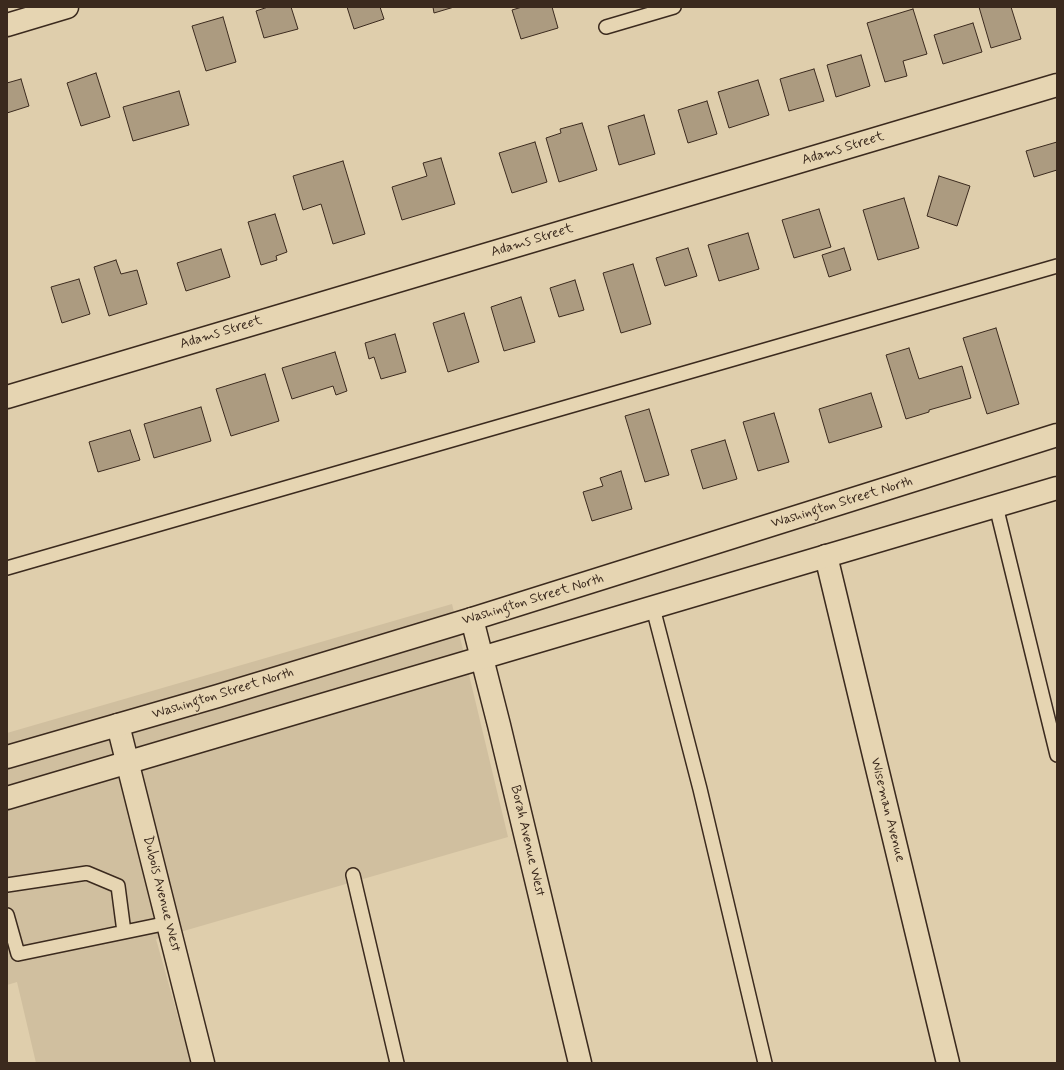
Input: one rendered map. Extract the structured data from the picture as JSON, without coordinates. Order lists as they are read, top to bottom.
{
  "streets": {
    "street": [
      "Adams Street",
      "Washington Street North",
      "Wiseman Avenue",
      "Borah Avenue West",
      "Dubois Avenue West"
    ]
  },
  "crossings": [
    ["Washington Street North", "Borah Avenue West"],
    ["Washington Street North", "Dubois Avenue West"]
  ]
}
